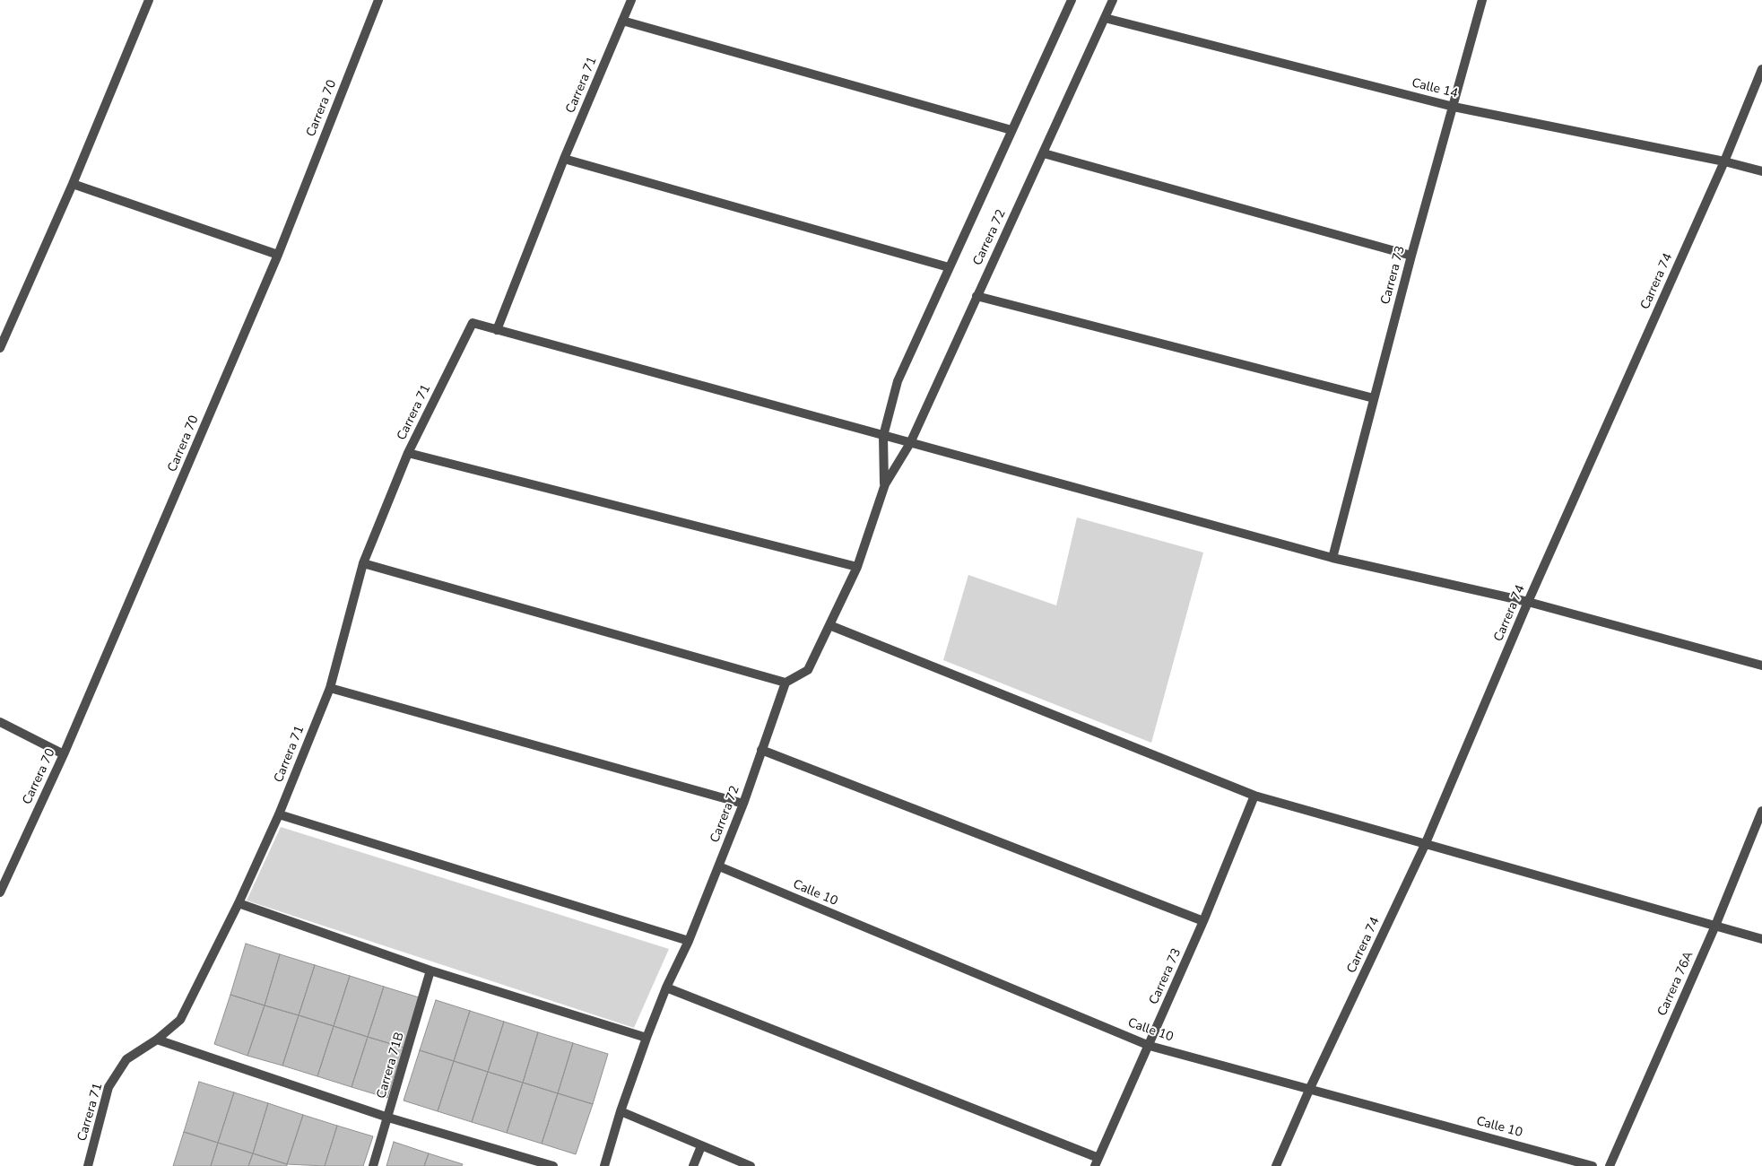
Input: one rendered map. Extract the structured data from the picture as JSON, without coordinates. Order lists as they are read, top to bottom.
{
  "streets": {
    "street": [
      "Carrera 71",
      "Calle 14",
      "Carrera 70",
      "Carrera 72",
      "Carrera 73",
      "Carrera 74",
      "Calle 10",
      "Carrera 76A",
      "Carrera 71B"
    ]
  },
  "crossings": [
    ["Calle 14", "Carrera 72"],
    ["Calle 14", "Carrera 73"],
    ["Calle 14", "Carrera 74"],
    ["Carrera 72", "Calle 10"],
    ["Carrera 73", "Calle 10"],
    ["Carrera 74", "Calle 10"]
  ]
}
